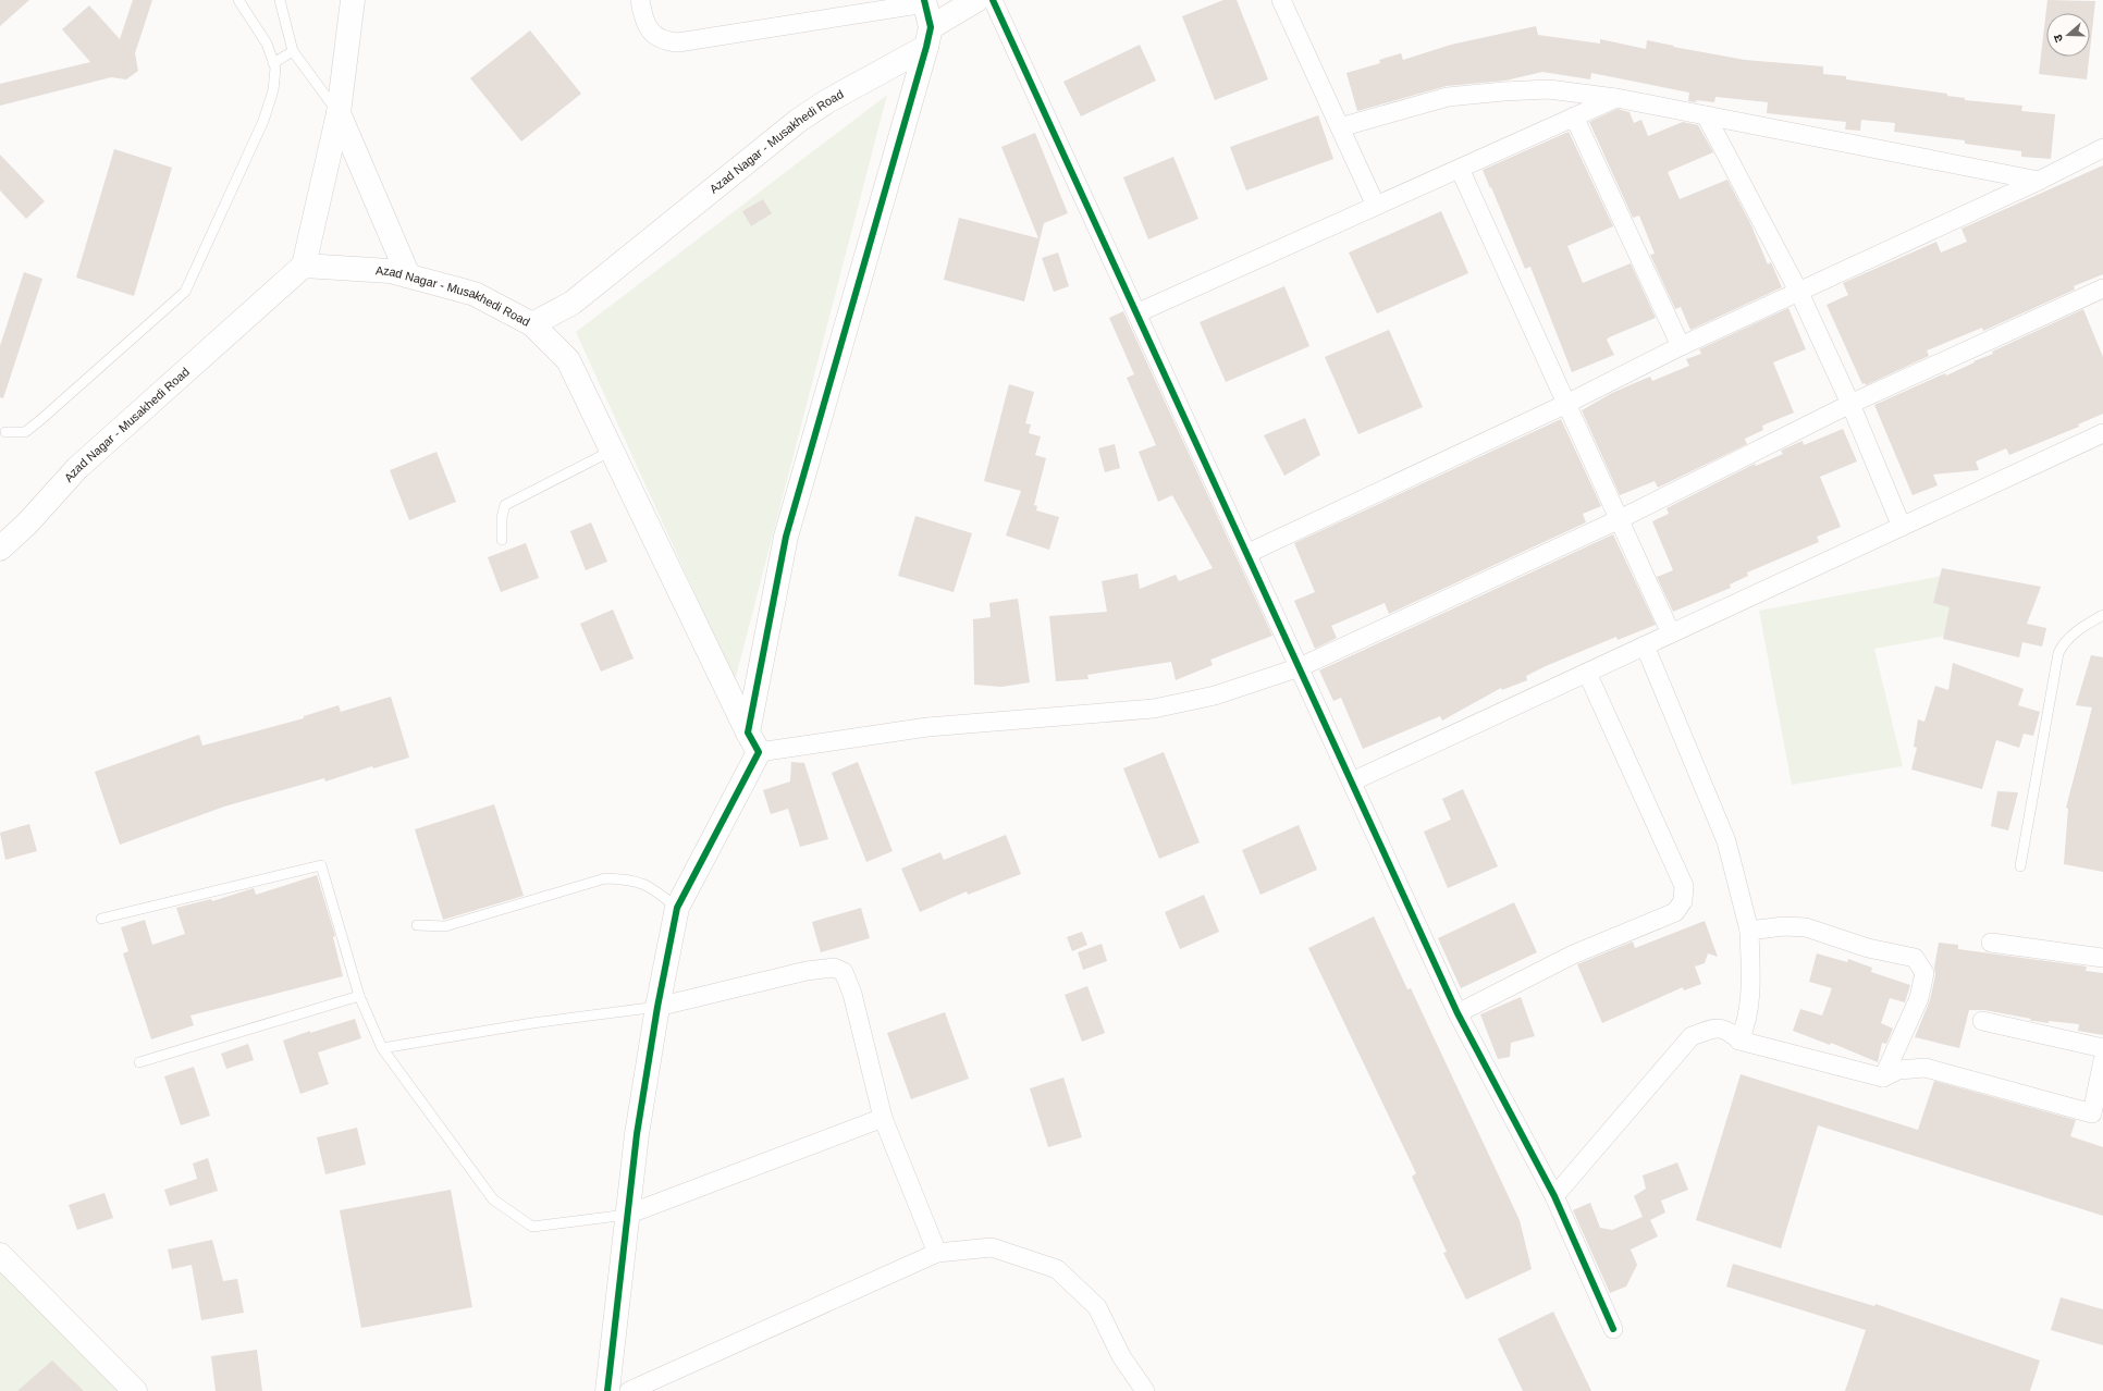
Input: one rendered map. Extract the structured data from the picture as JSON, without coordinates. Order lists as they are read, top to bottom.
{
  "streets": {
    "street": ["Azad Nagar - Musakhedi Road"]
  },
  "north": "left"
}
